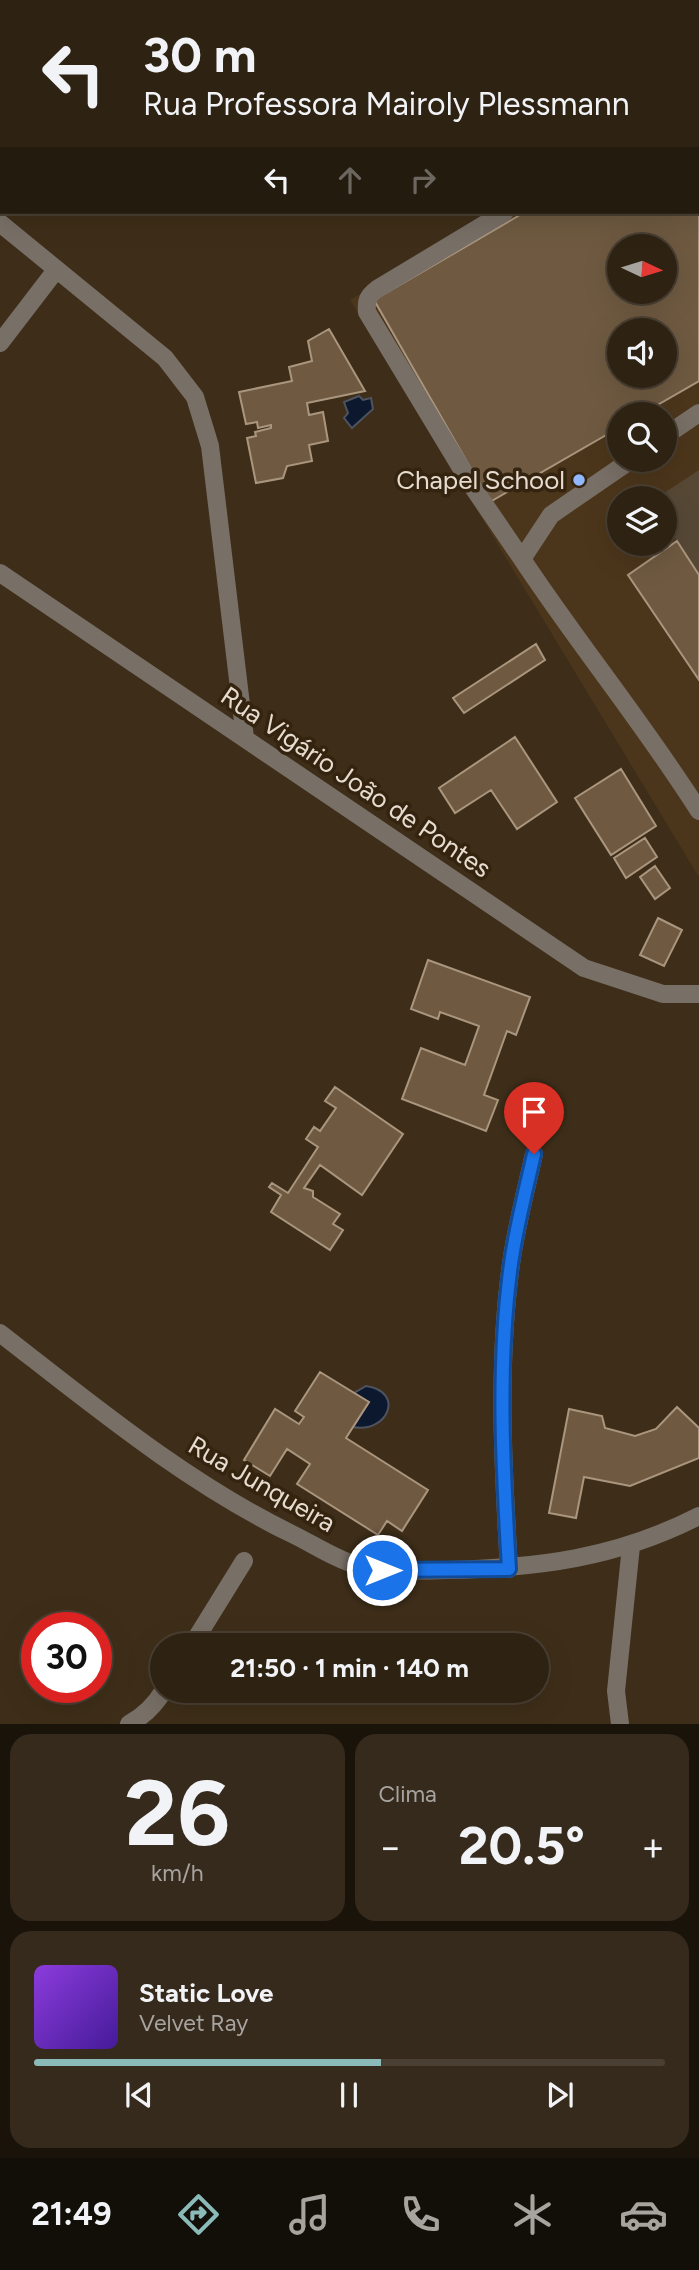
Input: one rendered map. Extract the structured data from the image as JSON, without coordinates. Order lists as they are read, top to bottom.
{
  "streets": {
    "street": ["Rua Vigário João de Pontes", "Rua Junqueira"]
  },
  "places": ["Chapel School"],
  "north": "right",
  "page": {
    "turn": ["30 m", "Rua Professora Mairoly Plessmann"],
    "limit": "30",
    "trip": "21:50 · 1 min · 140 m",
    "tile": [
      ["26", "km/h"],
      "Clima"
    ],
    "heat": ["−", "20.5°", "+"],
    "song": ["Static Love", "Velvet Ray"],
    "tabs": "21:49"
  }
}
